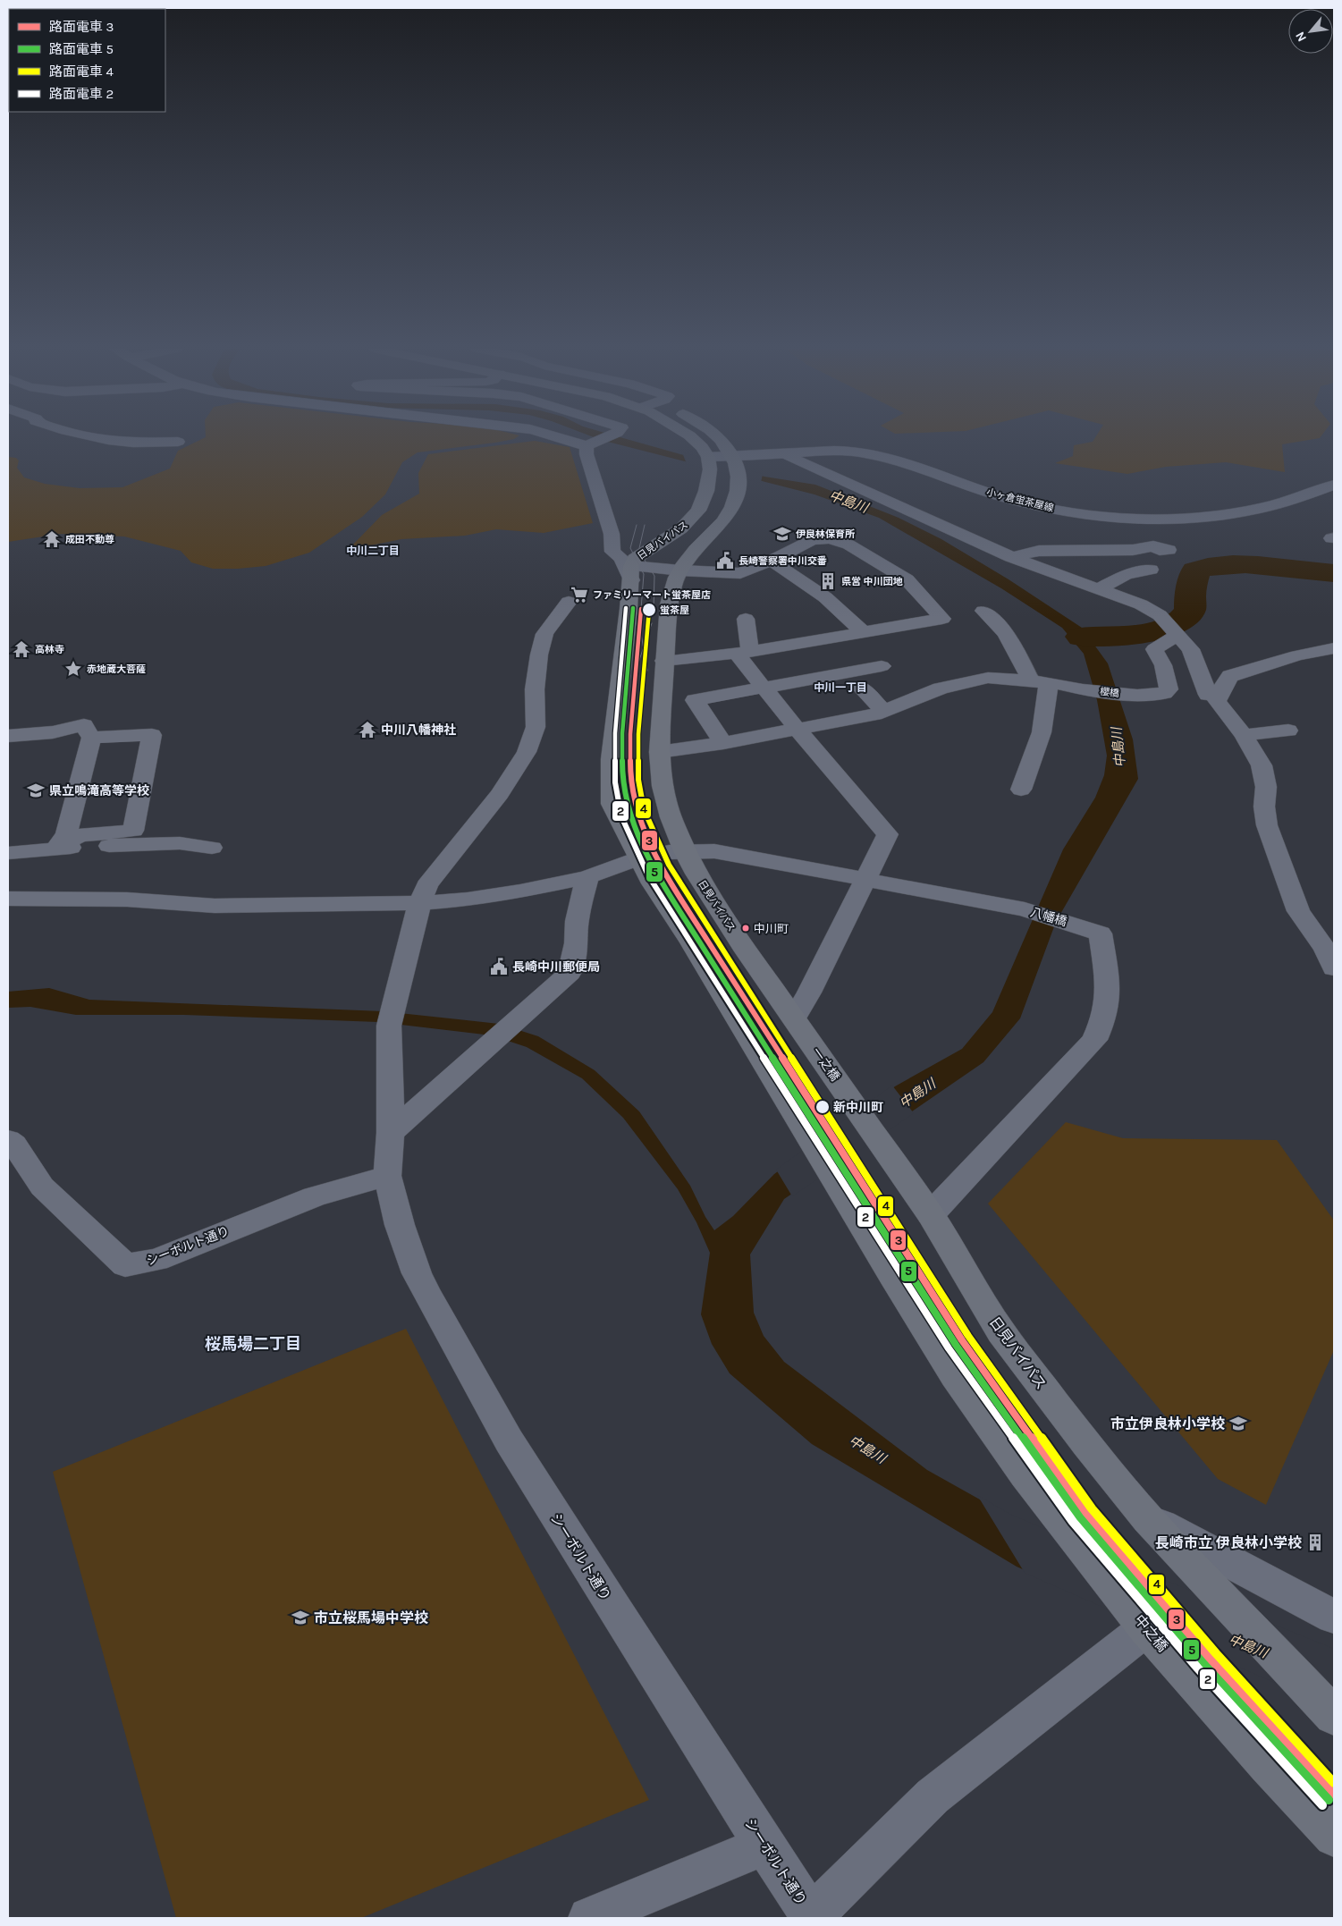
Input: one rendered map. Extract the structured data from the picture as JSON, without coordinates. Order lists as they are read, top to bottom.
{
  "streets": {
    "highway": ["日見バイパス", "一之橋", "中之橋"],
    "street": [
      "小ヶ倉蛍茶屋線",
      "櫻橋",
      "八幡橋",
      "シーボルト通り"
    ]
  },
  "crossings": [
    ["小ヶ倉蛍茶屋線", "日見バイパス"],
    ["日見バイパス", "櫻橋"],
    ["日見バイパス", "八幡橋"],
    ["日見バイパス", "一之橋"],
    ["八幡橋", "シーボルト通り"],
    ["八幡橋", "中之橋"]
  ],
  "districts": ["中川二丁目", "中川一丁目", "桜馬場二丁目"],
  "water": ["中島川"],
  "places": {
    "school or university": [
      "伊良林保育所",
      "県立鳴滝高等学校",
      "市立伊良林小学校",
      "市立桜馬場中学校"
    ],
    "temple": ["成田不動尊", "高林寺", "中川八幡神社"],
    "public building": ["長崎警察署中川交番", "長崎中川郵便局"],
    "building": ["県営 中川団地", "長崎市立 伊良林小学校"],
    "supermarket": ["ファミリーマート蛍茶屋店"],
    "other": ["蛍茶屋", "中川町", "新中川町"],
    "place": ["赤地蔵大菩薩"]
  },
  "lines": [
    "tram line 5",
    "tram line 2",
    "tram line 3",
    "tram line 4"
  ],
  "legend": [
    "路面電車 3",
    "路面電車 5",
    "路面電車 4",
    "路面電車 2"
  ],
  "north": "bottom left"
}
